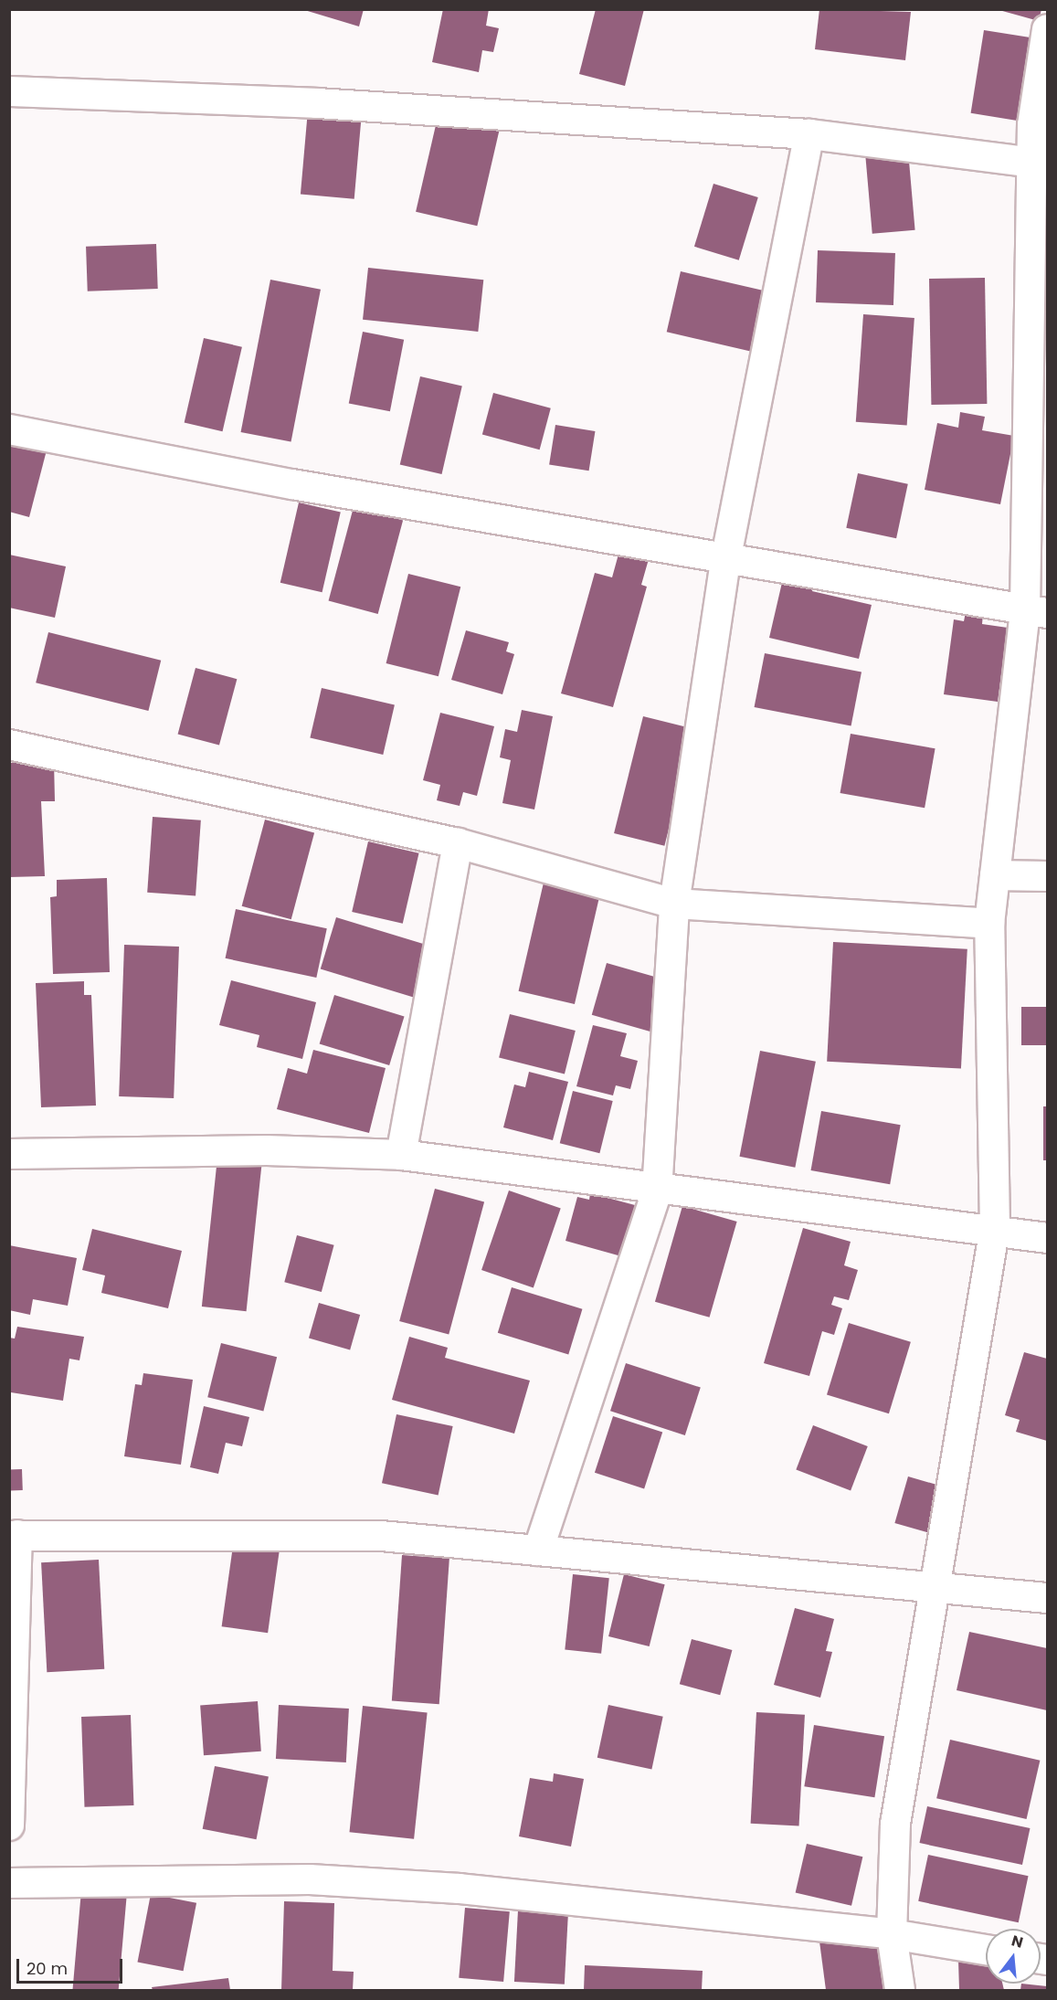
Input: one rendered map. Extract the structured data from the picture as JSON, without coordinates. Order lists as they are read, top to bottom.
{
  "scale_bar": "20 m",
  "north": "top"
}
